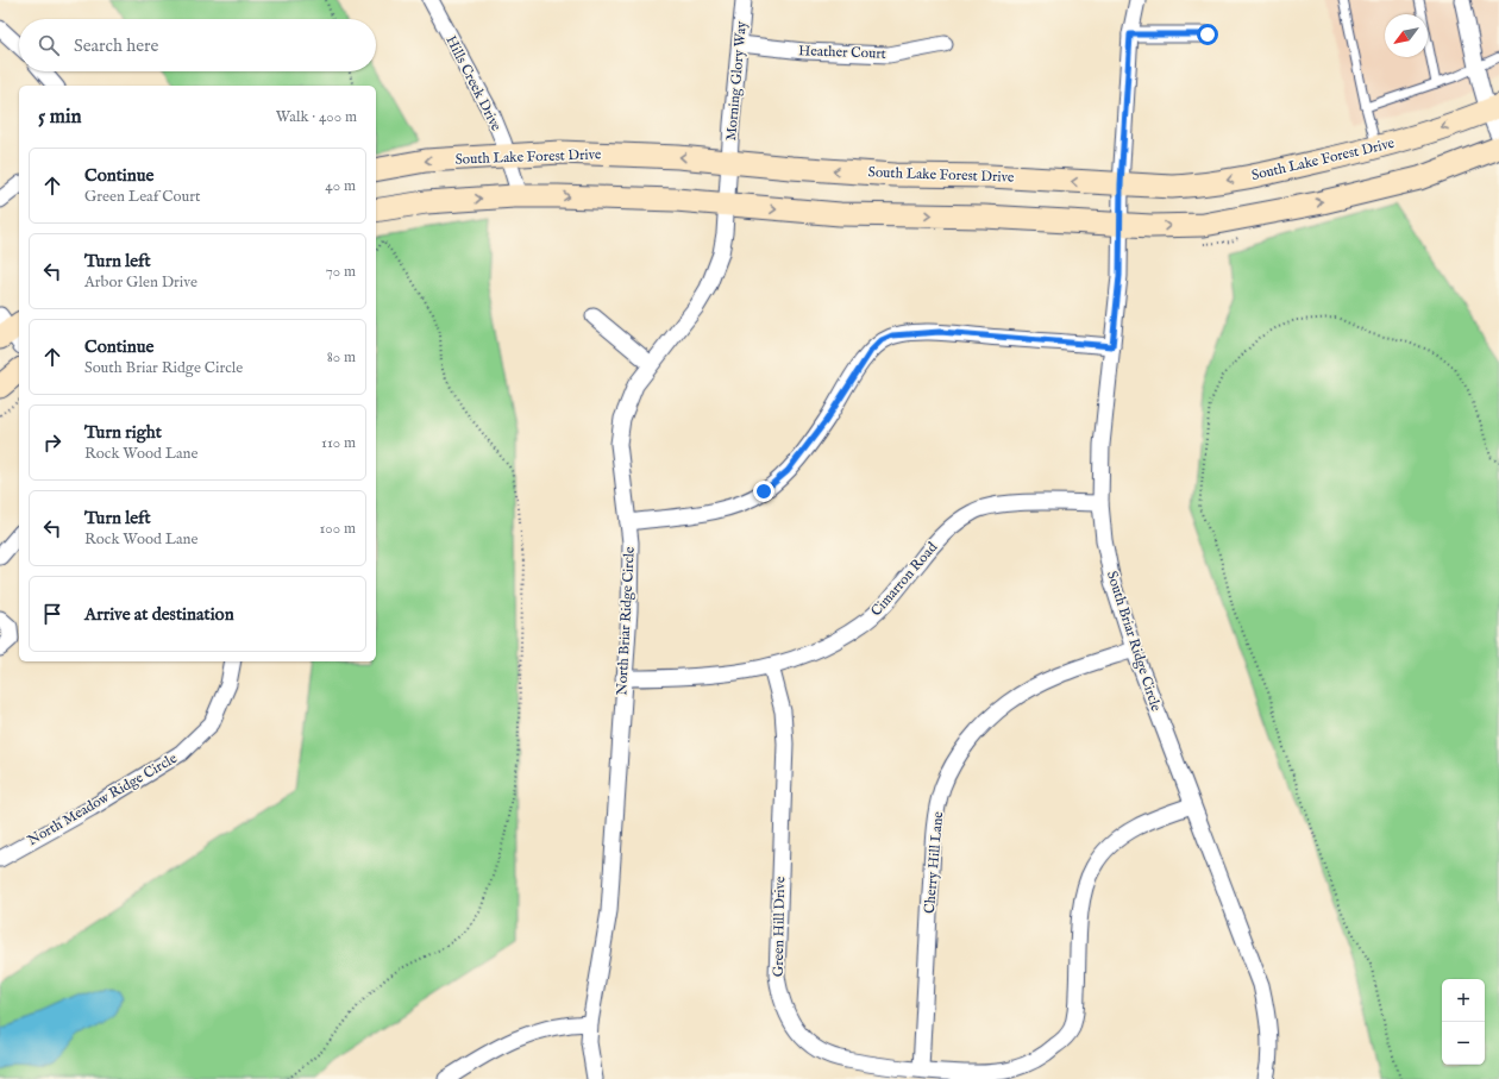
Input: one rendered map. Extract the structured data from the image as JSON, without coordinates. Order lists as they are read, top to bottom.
{
  "streets": {
    "main road": ["South Lake Forest Drive"],
    "street": [
      "Heather Court",
      "Morning Glory Way",
      "Hills Creek Drive",
      "Cimarron Road",
      "North Briar Ridge Circle",
      "South Briar Ridge Circle",
      "North Meadow Ridge Circle",
      "Cherry Hill Lane",
      "Green Hill Drive"
    ]
  },
  "crossings": [
    ["Heather Court", "Morning Glory Way"],
    ["Morning Glory Way", "South Lake Forest Drive"],
    ["Morning Glory Way", "North Briar Ridge Circle"],
    ["Hills Creek Drive", "South Lake Forest Drive"],
    ["South Lake Forest Drive", "North Briar Ridge Circle"],
    ["South Lake Forest Drive", "South Briar Ridge Circle"],
    ["Cimarron Road", "North Briar Ridge Circle"],
    ["Cimarron Road", "South Briar Ridge Circle"],
    ["Cimarron Road", "Green Hill Drive"],
    ["South Briar Ridge Circle", "Cherry Hill Lane"],
    ["South Briar Ridge Circle", "Green Hill Drive"],
    ["Cherry Hill Lane", "Green Hill Drive"]
  ],
  "north": "bottom left",
  "page": {
    "search": "Search here",
    "heading": ["5 min", "Walk · 400 m"],
    "list": [
      ["Continue", "Green Leaf Court", "40 m"],
      ["Turn left", "Arbor Glen Drive", "70 m"],
      ["Continue", "South Briar Ridge Circle", "80 m"],
      ["Turn right", "Rock Wood Lane", "110 m"],
      ["Turn left", "Rock Wood Lane", "100 m"],
      "Arrive at destination"
    ],
    "map_buttons": ["+", "−"]
  }
}
